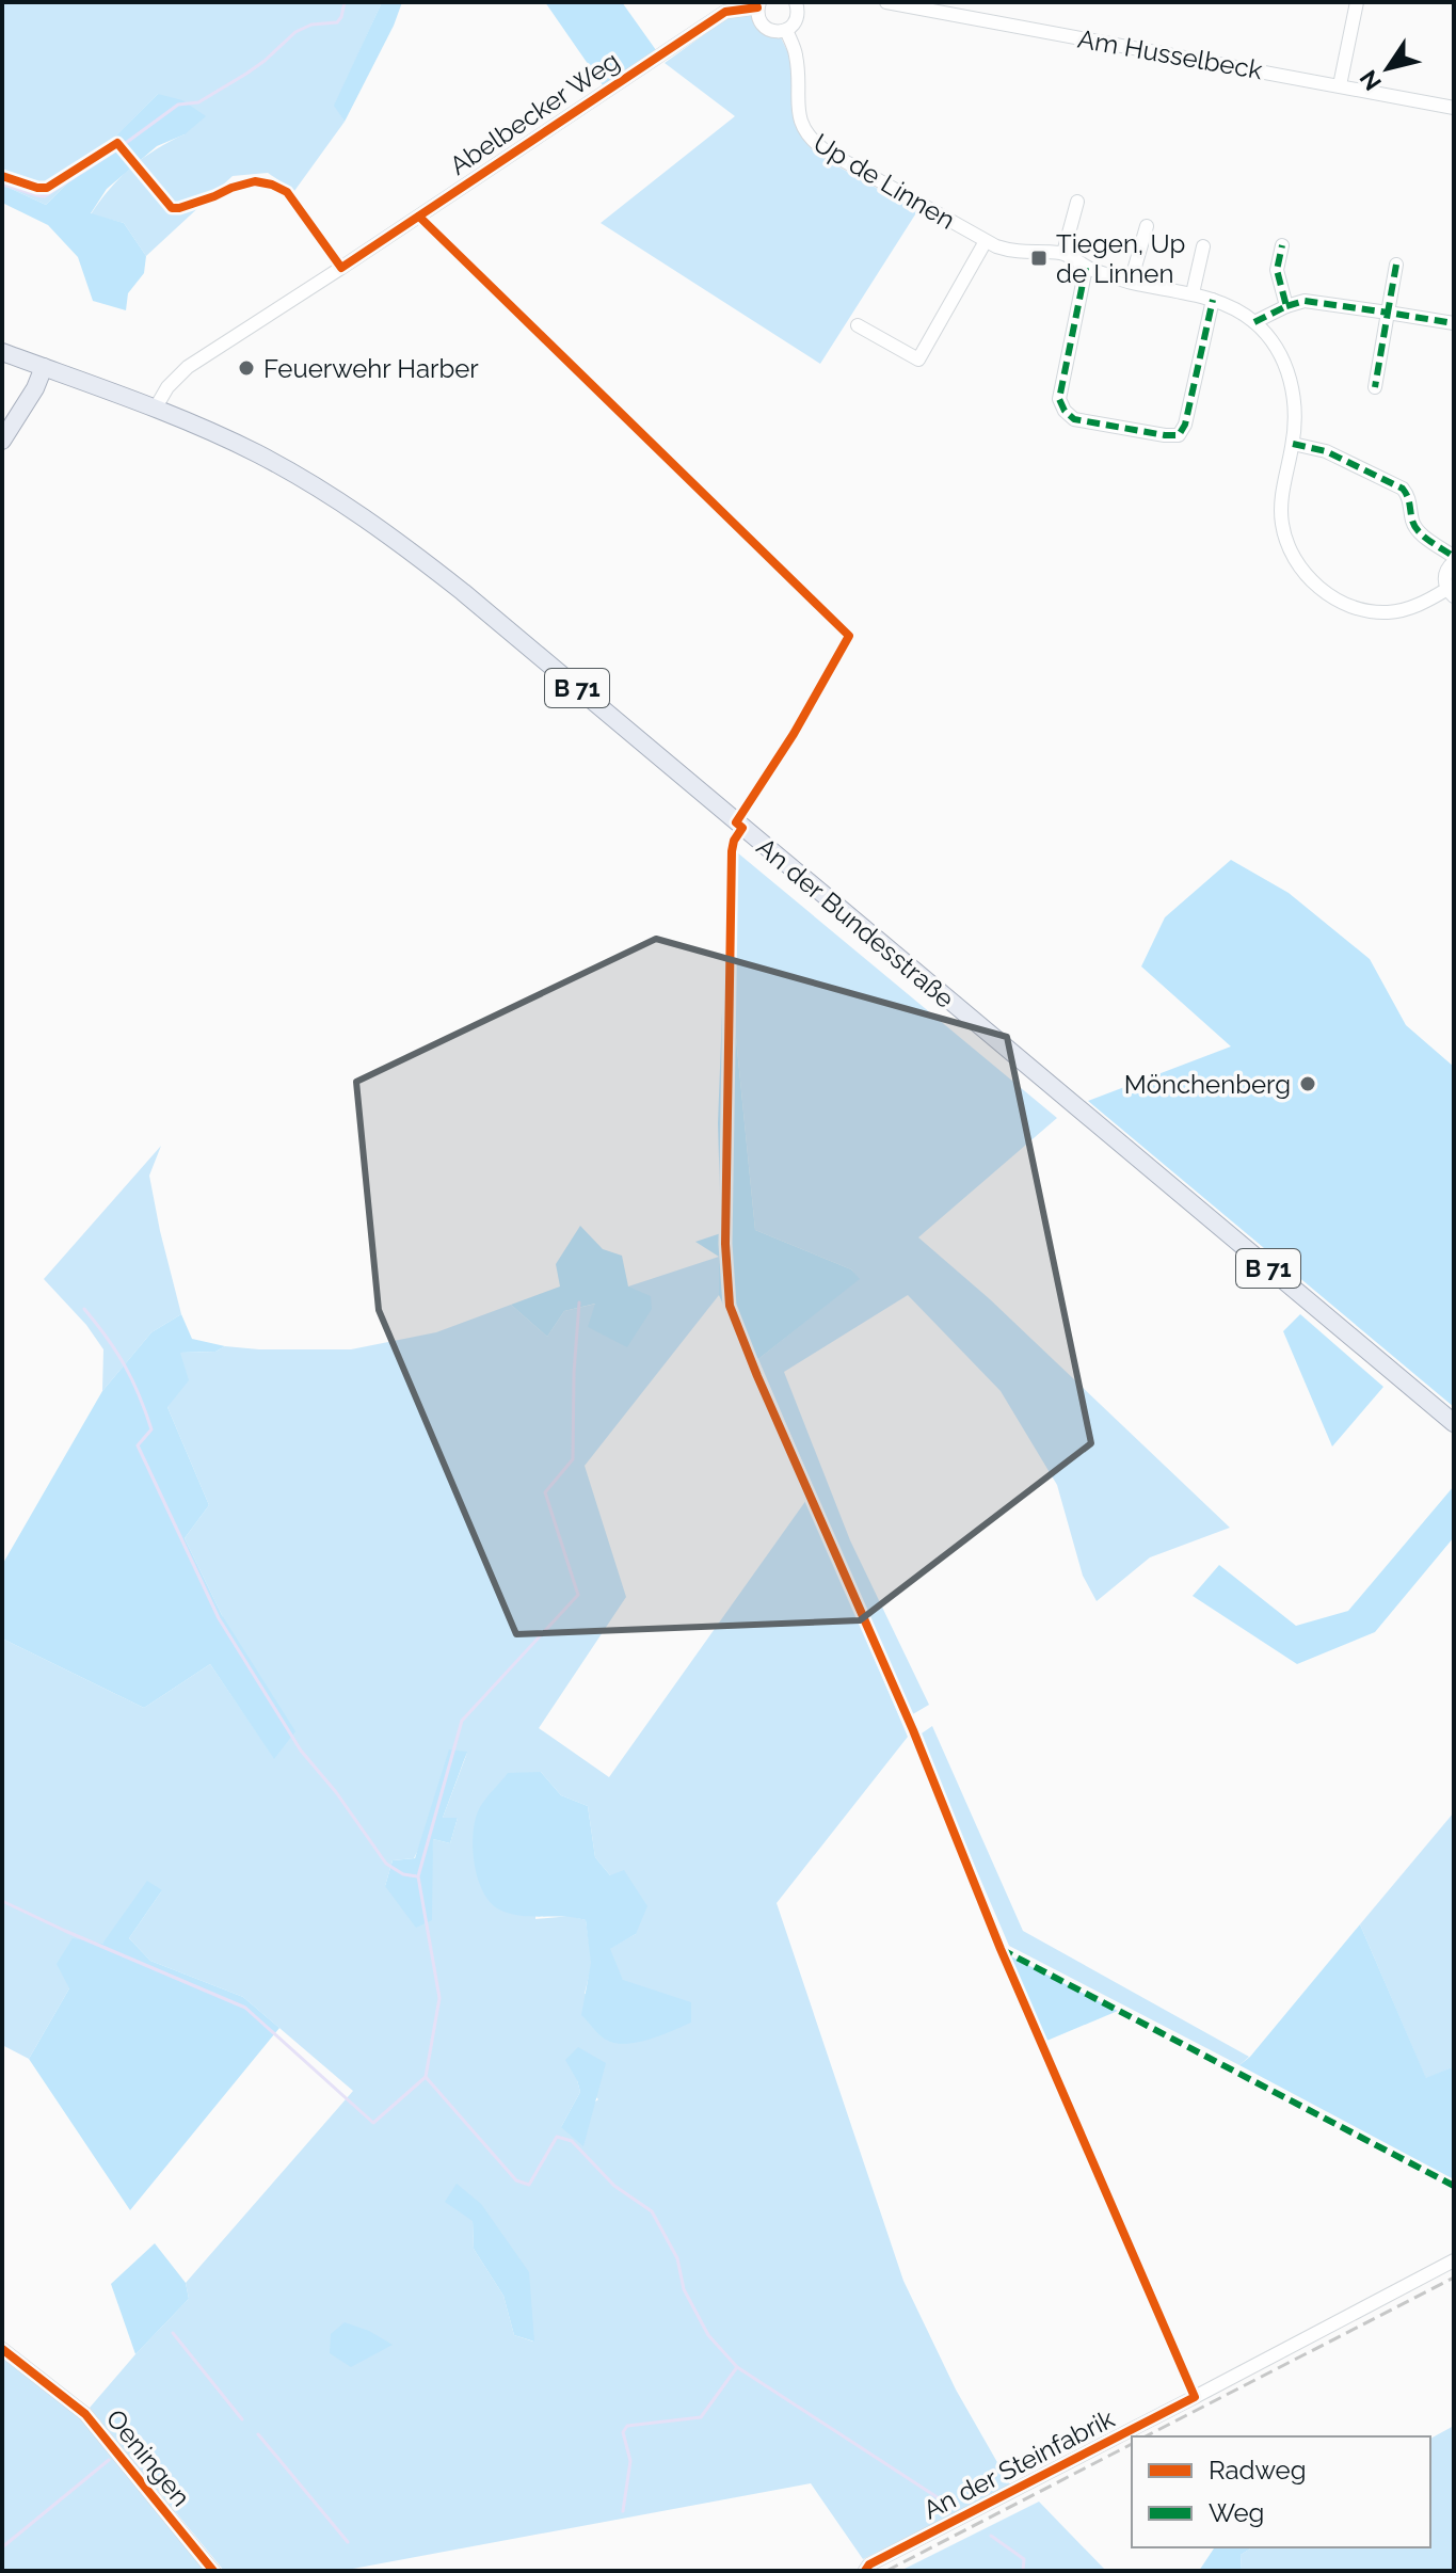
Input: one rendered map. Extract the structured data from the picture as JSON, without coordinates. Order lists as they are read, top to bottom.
{
  "streets": {
    "main road": ["B 71", "An der Bundesstraße"],
    "street": [
      "Am Husselbeck",
      "Abelbecker Weg",
      "Up de Linnen",
      "Oeningen",
      "An der Steinfabrik"
    ]
  },
  "crossings": [
    ["Abelbecker Weg", "Up de Linnen"],
    ["Abelbecker Weg", "An der Bundesstraße"]
  ],
  "places": {
    "transit": ["Tiegen, Up de Linnen"],
    "other": ["Feuerwehr Harber", "Mönchenberg"]
  },
  "legend": ["Radweg", "Weg"],
  "north": "bottom left"
}
